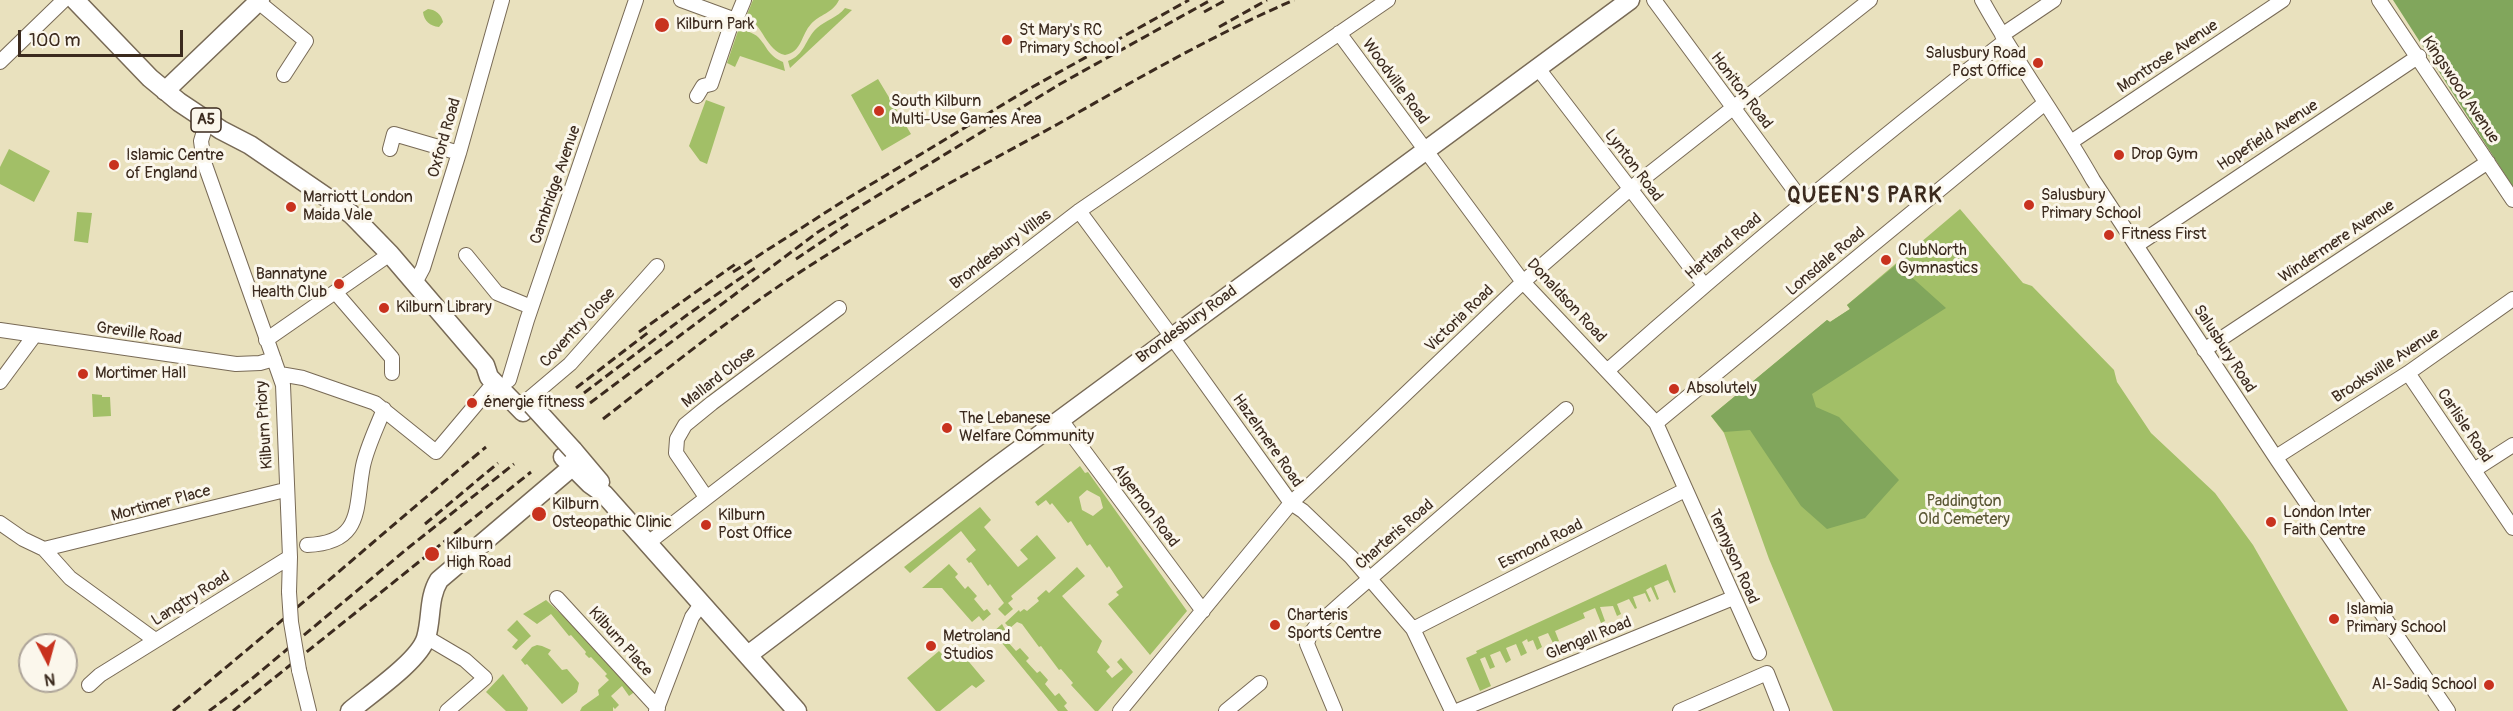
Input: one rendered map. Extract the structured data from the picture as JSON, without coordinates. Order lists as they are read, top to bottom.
{
  "streets": {
    "main road": ["A5", "Brondesbury Road"],
    "street": [
      "Montrose Avenue",
      "Woodville Road",
      "Kingswood Avenue",
      "Honiton Road",
      "Hopefield Avenue",
      "Oxford Road",
      "Lynton Road",
      "Cambridge Avenue",
      "Windermere Avenue",
      "Hartland Road",
      "Brondesbury Villas",
      "Lonsdale Road",
      "Donaldson Road",
      "Victoria Road",
      "Coventry Close",
      "Greville Road",
      "Salusbury Road",
      "Brooksville Avenue",
      "Mallard Close",
      "Kilburn Priory",
      "Carlisle Road",
      "Hazelmere Road",
      "Mortimer Place",
      "Algernon Road",
      "Charteris Road",
      "Esmond Road",
      "Tennyson Road",
      "Langtry Road",
      "Glengall Road",
      "Kilburn Place"
    ]
  },
  "crossings": [
    ["Montrose Avenue", "Salusbury Road"],
    ["Woodville Road", "Brondesbury Villas"],
    ["Woodville Road", "Donaldson Road"],
    ["Woodville Road", "Brondesbury Road"],
    ["Kingswood Avenue", "Hopefield Avenue"],
    ["Kingswood Avenue", "Windermere Avenue"],
    ["Honiton Road", "Hartland Road"],
    ["Honiton Road", "Victoria Road"],
    ["A5", "Oxford Road"],
    ["A5", "Cambridge Avenue"],
    ["A5", "Kilburn Priory"],
    ["Hopefield Avenue", "Salusbury Road"],
    ["Lynton Road", "Hartland Road"],
    ["Lynton Road", "Victoria Road"],
    ["Lynton Road", "Brondesbury Road"],
    ["Windermere Avenue", "Salusbury Road"],
    ["Hartland Road", "Donaldson Road"],
    ["Hartland Road", "Salusbury Road"],
    ["Brondesbury Villas", "Mallard Close"],
    ["Brondesbury Villas", "Hazelmere Road"],
    ["Lonsdale Road", "Donaldson Road"],
    ["Lonsdale Road", "Salusbury Road"],
    ["Donaldson Road", "Victoria Road"],
    ["Donaldson Road", "Brondesbury Road"],
    ["Donaldson Road", "Tennyson Road"],
    ["Victoria Road", "Hazelmere Road"],
    ["Victoria Road", "Algernon Road"],
    ["Brondesbury Road", "Hazelmere Road"],
    ["Brondesbury Road", "Algernon Road"],
    ["Greville Road", "Kilburn Priory"],
    ["Salusbury Road", "Brooksville Avenue"],
    ["Brooksville Avenue", "Carlisle Road"],
    ["Kilburn Priory", "Mortimer Place"],
    ["Kilburn Priory", "Langtry Road"],
    ["Hazelmere Road", "Charteris Road"],
    ["Hazelmere Road", "Esmond Road"],
    ["Esmond Road", "Tennyson Road"],
    ["Tennyson Road", "Glengall Road"]
  ],
  "districts": ["QUEEN'S PARK"],
  "parks": ["Paddington Old Cemetery"],
  "places": [
    "Kilburn Park",
    "St Mary's RC Primary School",
    "Salusbury Road Post Office",
    "South Kilburn Multi-Use Games Area",
    "Drop Gym",
    "Islamic Centre of England",
    "Salusbury Primary School",
    "Marriott London Maida Vale",
    "Fitness First",
    "ClubNorth Gymnastics",
    "Bannatyne Health Club",
    "Kilburn Library",
    "Mortimer Hall",
    "Absolutely",
    "énergie fitness",
    "The Lebanese Welfare Community",
    "Kilburn Osteopathic Clinic",
    "London Inter Faith Centre",
    "Kilburn Post Office",
    "Kilburn High Road",
    "Islamia Primary School",
    "Charteris Sports Centre",
    "Metroland Studios",
    "Al-Sadiq School"
  ],
  "scale_bar": "100 m",
  "north": "bottom"
}
